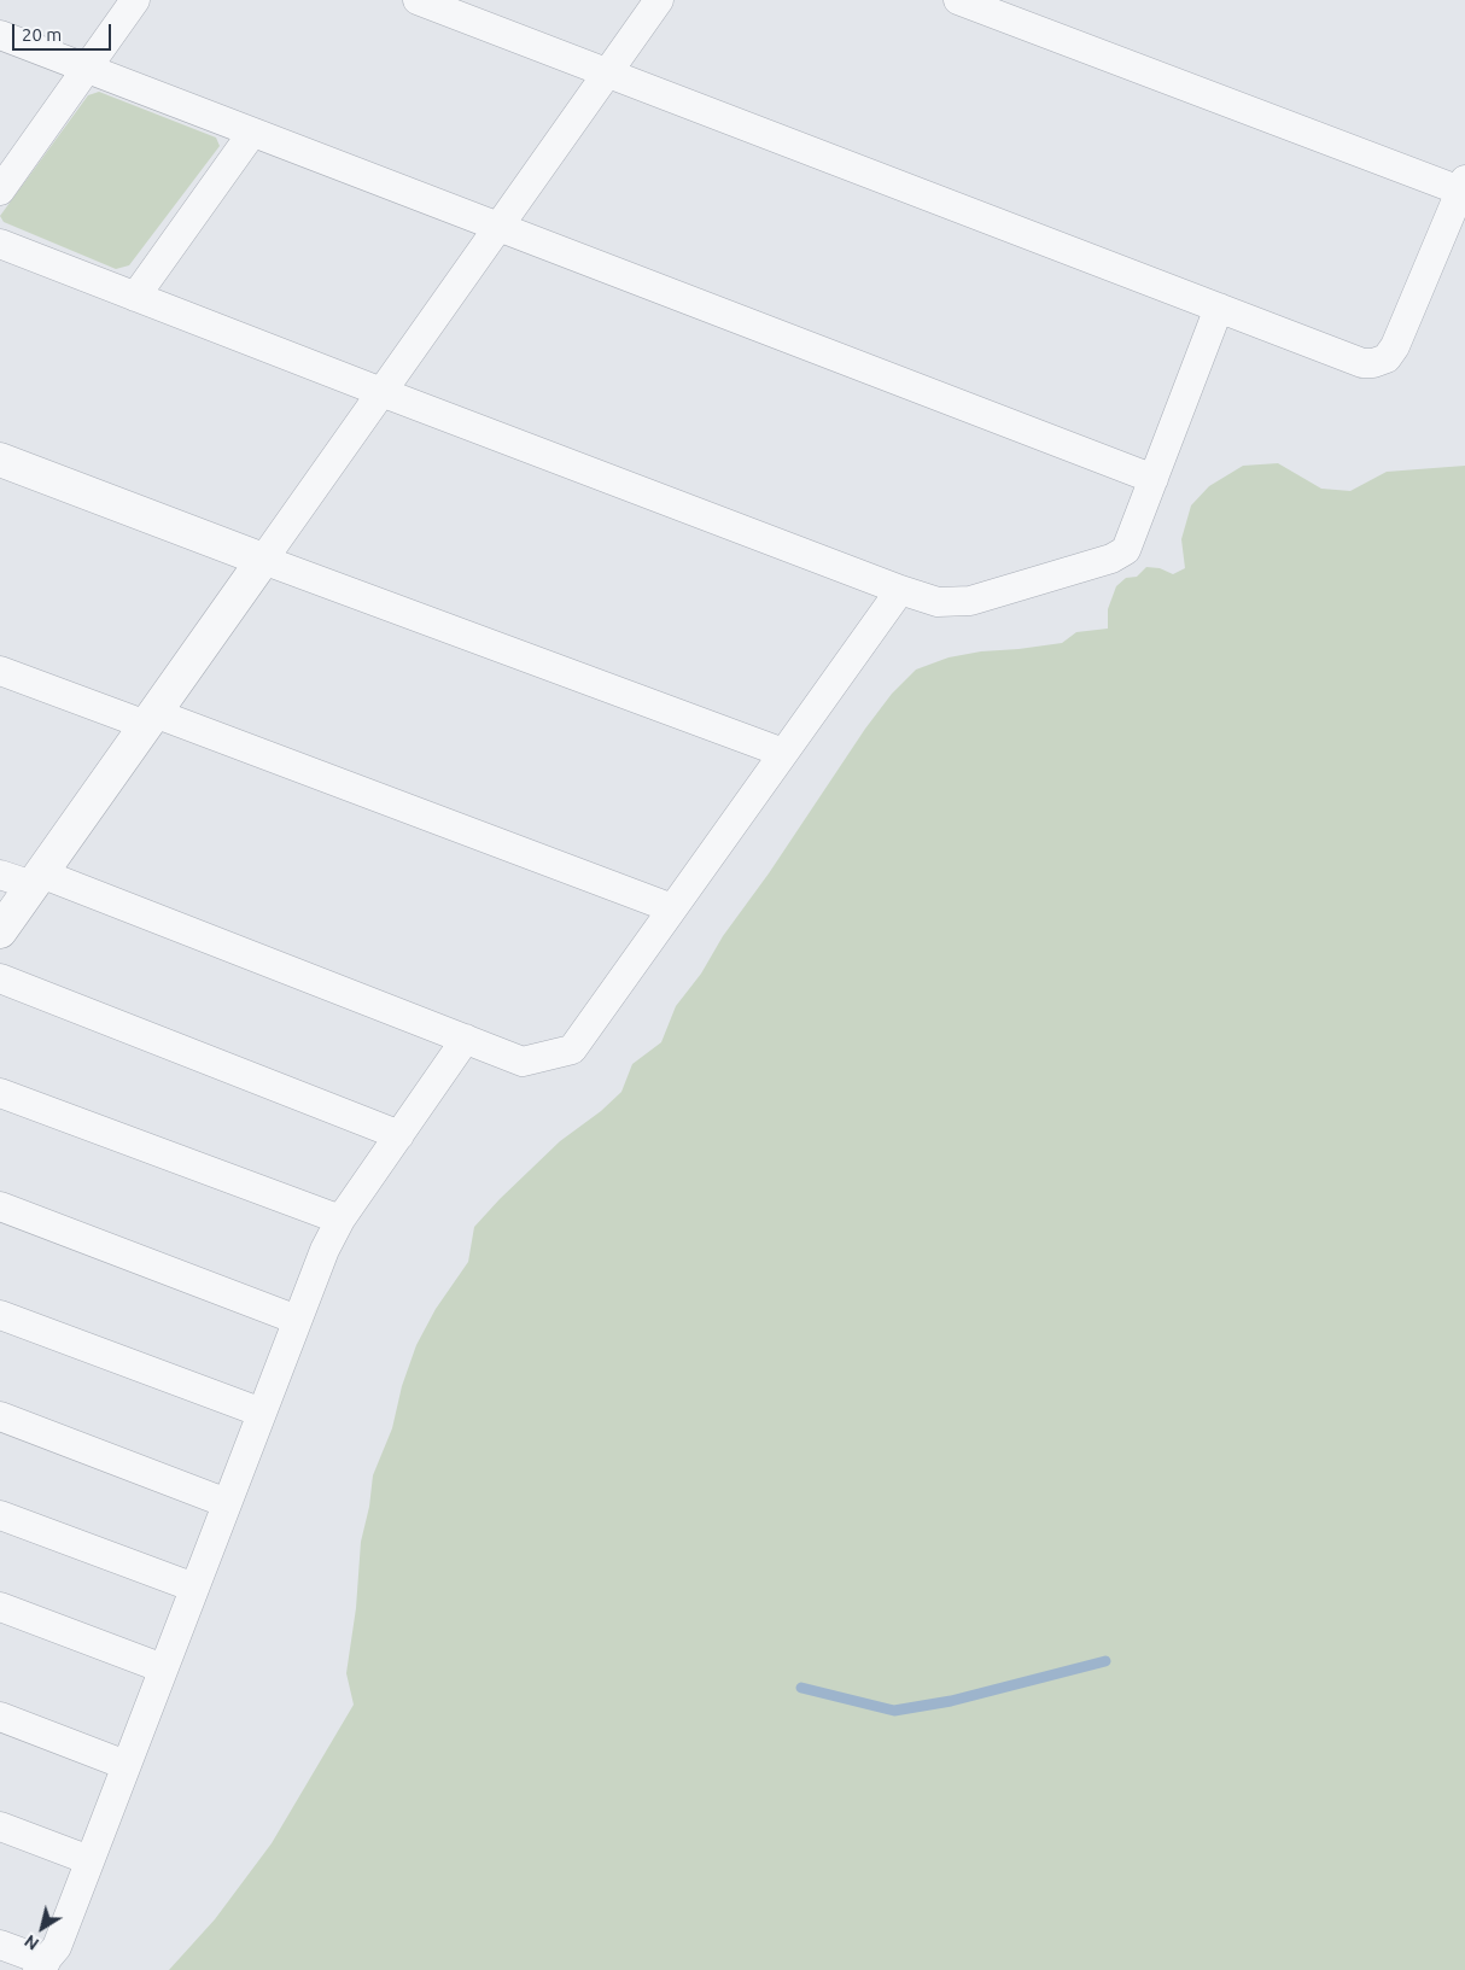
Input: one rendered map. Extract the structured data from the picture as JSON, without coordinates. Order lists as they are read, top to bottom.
{
  "scale_bar": "20 m",
  "north": "bottom left"
}
